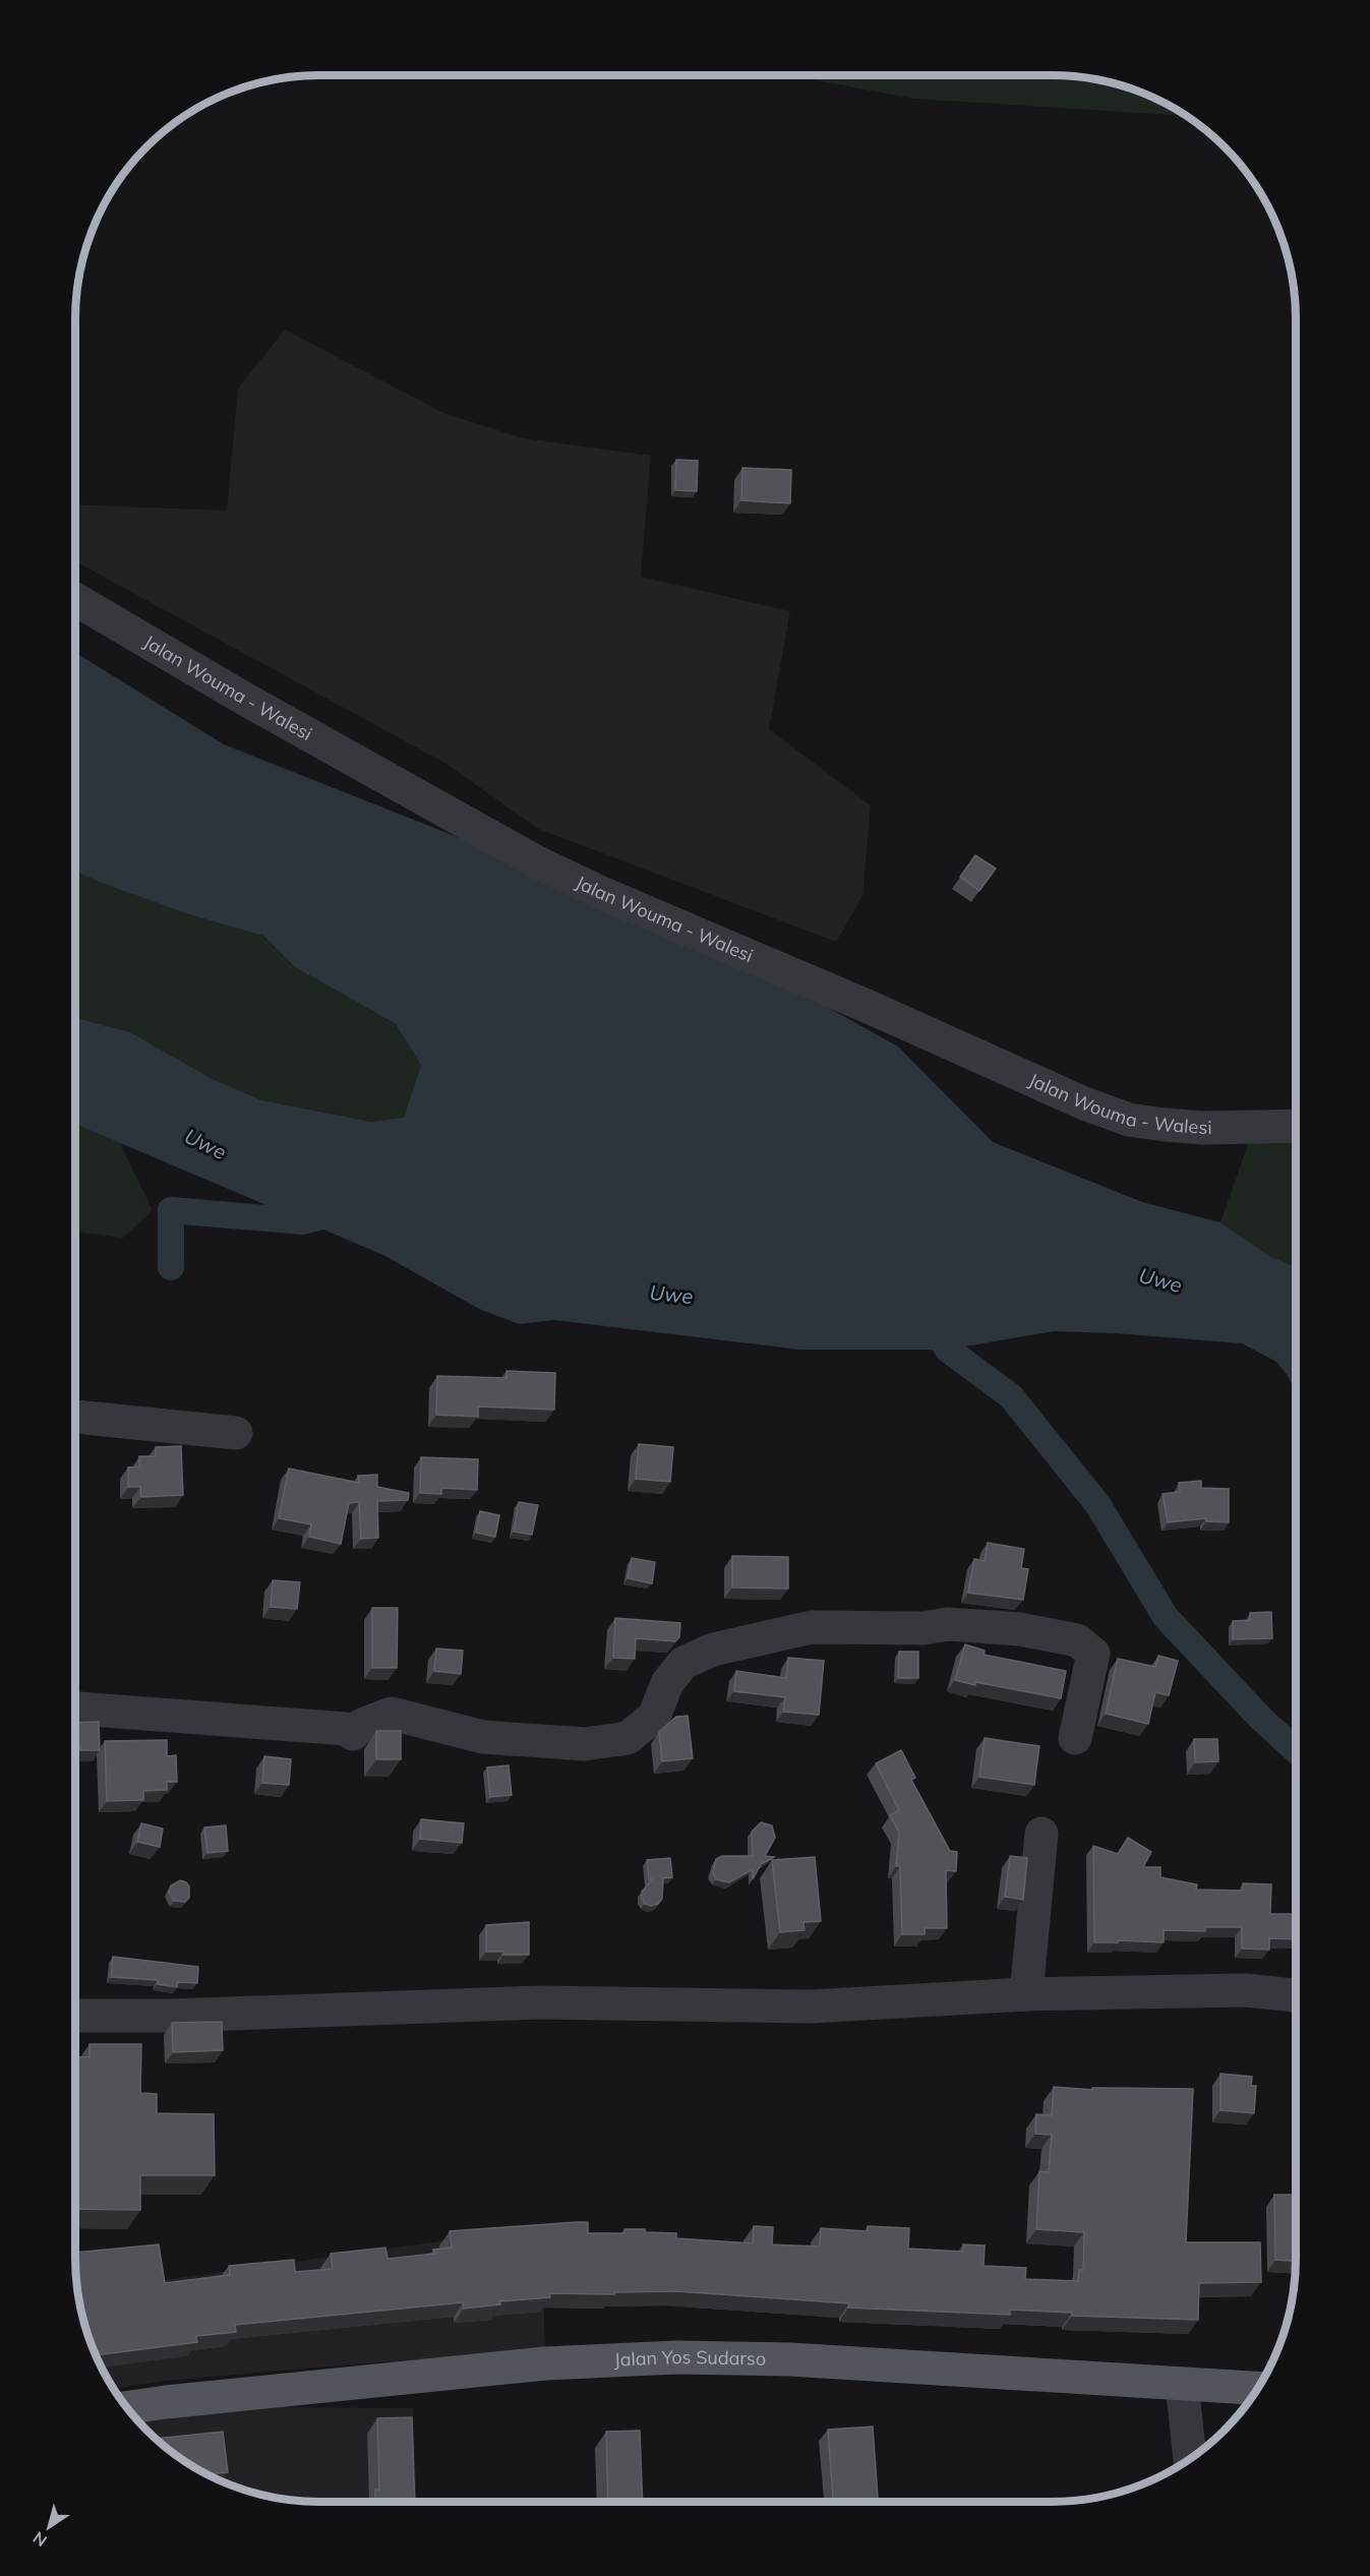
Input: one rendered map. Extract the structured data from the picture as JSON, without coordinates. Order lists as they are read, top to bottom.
{
  "streets": {
    "main road": ["Jalan Yos Sudarso"],
    "street": ["Jalan Wouma - Walesi"]
  },
  "water": ["Uwe"],
  "north": "bottom left"
}
